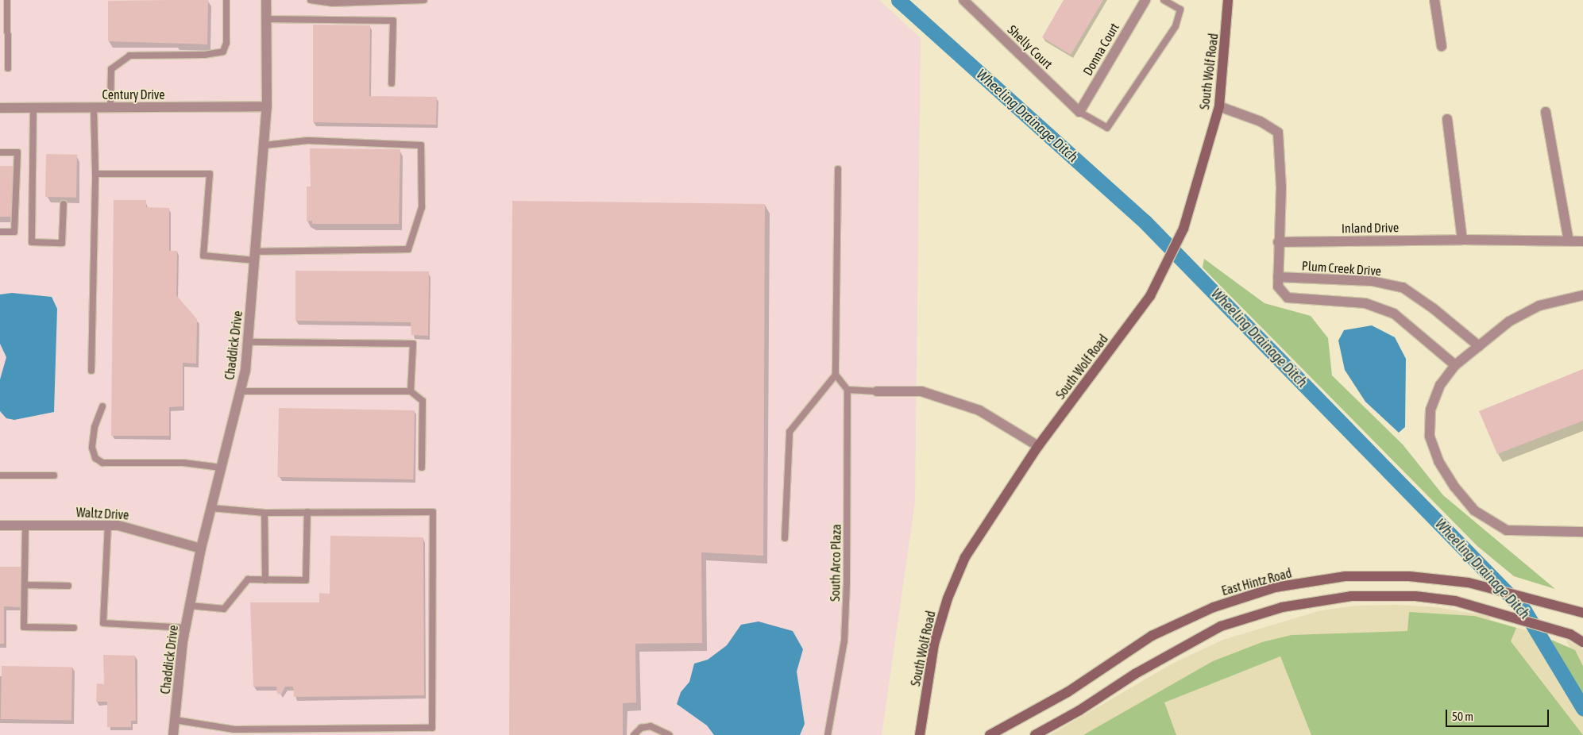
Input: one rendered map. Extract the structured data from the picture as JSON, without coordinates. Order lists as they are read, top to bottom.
{
  "streets": {
    "main road": ["South Wolf Road", "East Hintz Road"],
    "street": [
      "Shelly Court",
      "Donna Court",
      "Century Drive",
      "Inland Drive",
      "Plum Creek Drive",
      "Chaddick Drive",
      "Waltz Drive"
    ],
    "lane": ["South Arco Plaza"]
  },
  "crossings": [
    ["Shelly Court", "Donna Court"],
    ["Century Drive", "Chaddick Drive"],
    ["Chaddick Drive", "Waltz Drive"]
  ],
  "water": ["Wheeling Drainage Ditch"],
  "scale_bar": "50 m"
}
